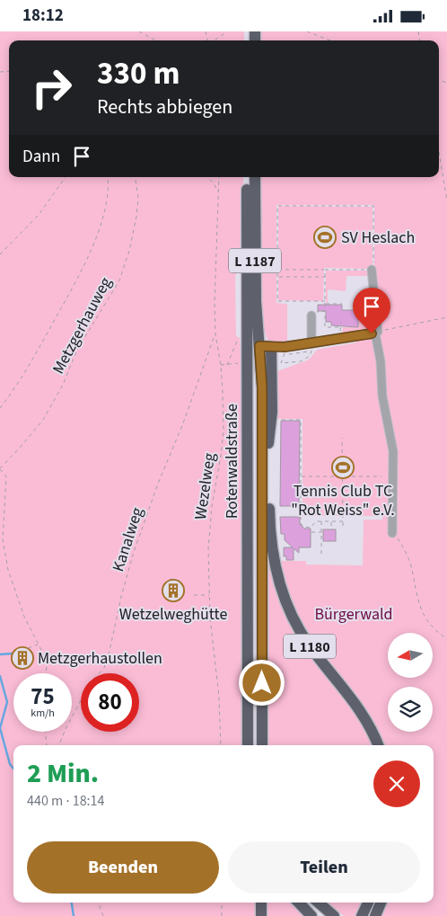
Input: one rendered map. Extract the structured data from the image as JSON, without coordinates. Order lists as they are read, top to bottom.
{
  "streets": {
    "highway": ["L 1187", "Rotenwaldstraße", "L 1180"],
    "path": ["Metzgerhauweg", "Wezelweg", "Kanalweg"]
  },
  "crossings": [
    ["Rotenwaldstraße", "L 1180"],
    ["Wezelweg", "Kanalweg"]
  ],
  "parks": ["Bürgerwald"],
  "places": {
    "sports": ["SV Heslach", "Tennis Club TC \"Rot Weiss\" e.V."],
    "building": ["Wetzelweghütte", "Metzgerhaustollen"]
  },
  "north": "left",
  "page": {
    "status": "18:12",
    "turn": ["330 m", "Rechts abbiegen"],
    "then": "Dann",
    "speed": "75 km/h",
    "limit": "80",
    "heading": ["2 Min.", "440 m · 18:14"],
    "buttons": ["Beenden", "Teilen"]
  }
}
